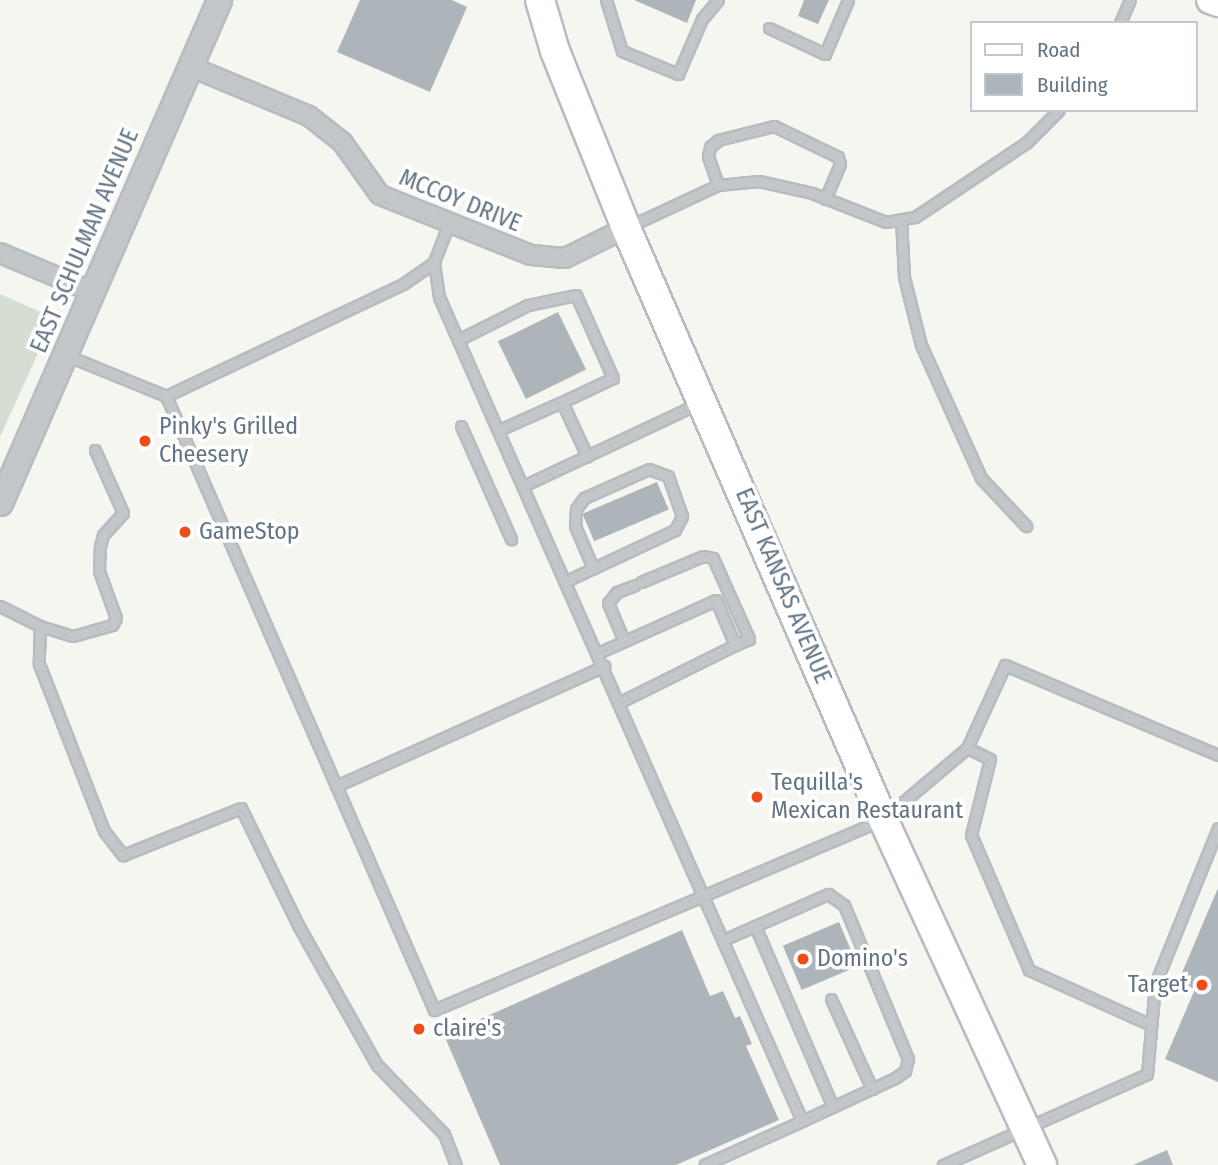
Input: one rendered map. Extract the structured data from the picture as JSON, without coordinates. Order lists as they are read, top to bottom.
{
  "streets": {
    "main road": ["EAST KANSAS AVENUE"],
    "street": ["MCCOY DRIVE", "EAST SCHULMAN AVENUE"]
  },
  "crossings": [
    ["MCCOY DRIVE", "EAST SCHULMAN AVENUE"],
    ["MCCOY DRIVE", "EAST KANSAS AVENUE"]
  ],
  "places": [
    "Pinky's Grilled Cheesery",
    "GameStop",
    "Tequilla's Mexican Restaurant",
    "Domino's",
    "Target",
    "claire's"
  ],
  "legend": ["Road", "Building"]
}
